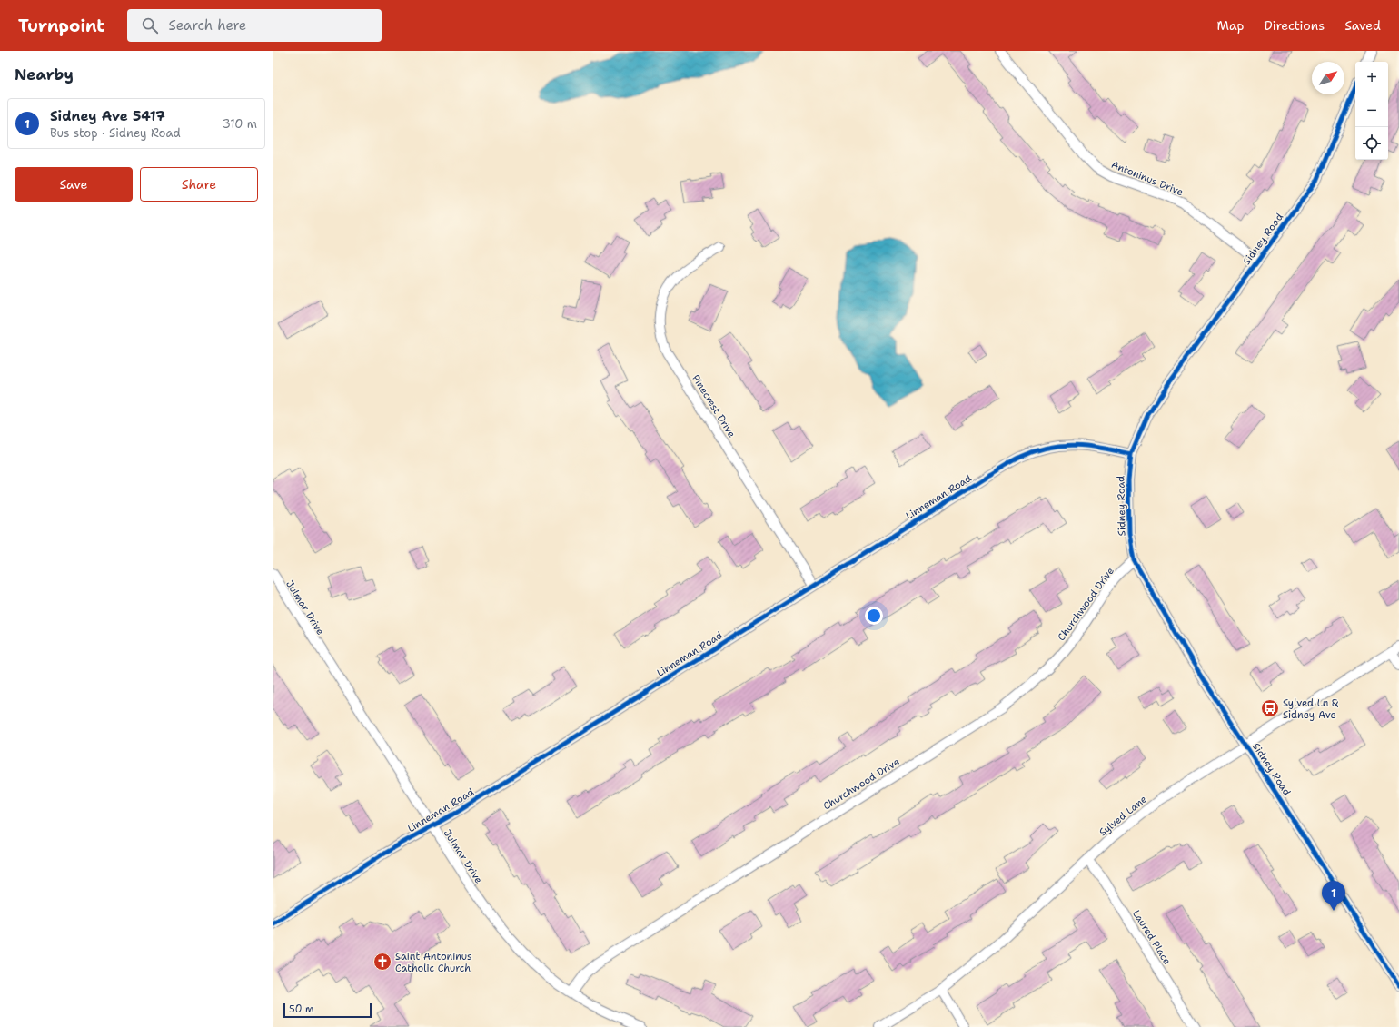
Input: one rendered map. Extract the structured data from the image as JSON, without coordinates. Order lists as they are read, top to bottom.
{
  "streets": {
    "street": [
      "Antoninus Drive",
      "Sidney Road",
      "Pinecrest Drive",
      "Linneman Road",
      "Churchwood Drive",
      "Julmar Drive",
      "Sylved Lane",
      "Laured Place"
    ]
  },
  "crossings": [
    ["Antoninus Drive", "Sidney Road"],
    ["Sidney Road", "Linneman Road"],
    ["Sidney Road", "Churchwood Drive"],
    ["Sidney Road", "Sylved Lane"],
    ["Pinecrest Drive", "Linneman Road"],
    ["Linneman Road", "Julmar Drive"],
    ["Churchwood Drive", "Julmar Drive"],
    ["Sylved Lane", "Laured Place"]
  ],
  "places": {
    "bus stop": ["Sylved Ln & Sidney Ave"],
    "church": ["Saint Antoninus Catholic Church"]
  },
  "scale_bar": "50 m",
  "north": "top right",
  "page": {
    "header": "Turnpoint",
    "search": "Search here",
    "nav": ["Map", "Directions", "Saved"],
    "heading": "Nearby",
    "map_buttons": ["+", "−"],
    "list": [
      {
        "mark": "1",
        "name": "Sidney Ave 5417",
        "note": "Bus stop · Sidney Road",
        "value": "310 m"
      }
    ],
    "buttons": ["Save", "Share"],
    "pins": "1",
    "scale": "50 m"
  }
}
